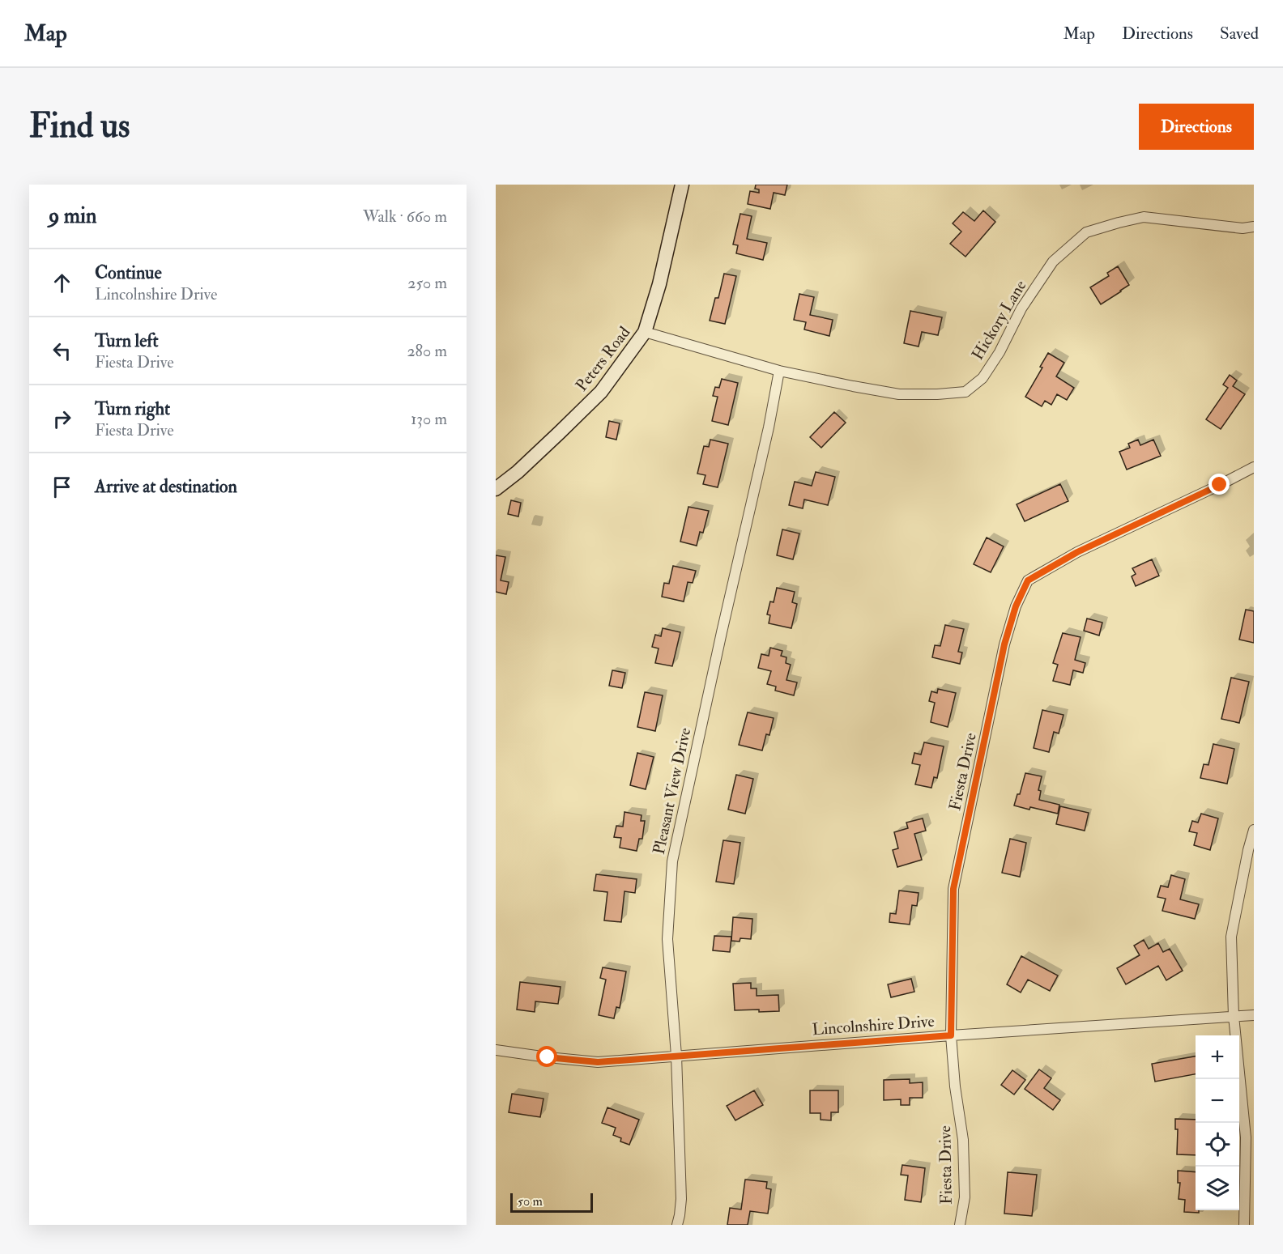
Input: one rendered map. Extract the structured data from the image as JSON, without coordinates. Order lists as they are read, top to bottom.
{
  "streets": {
    "street": [
      "Hickory Lane",
      "Peters Road",
      "Fiesta Drive",
      "Pleasant View Drive",
      "Lincolnshire Drive"
    ]
  },
  "crossings": [
    ["Hickory Lane", "Peters Road"],
    ["Hickory Lane", "Pleasant View Drive"],
    ["Fiesta Drive", "Lincolnshire Drive"],
    ["Pleasant View Drive", "Lincolnshire Drive"]
  ],
  "scale_bar": "50 m",
  "page": {
    "header": "Map",
    "nav": ["Map", "Directions", "Saved"],
    "buttons": "Directions",
    "title": "Find us",
    "heading": ["9 min", "Walk · 660 m"],
    "list": [
      ["Continue", "Lincolnshire Drive", "250 m"],
      ["Turn left", "Fiesta Drive", "280 m"],
      ["Turn right", "Fiesta Drive", "130 m"],
      "Arrive at destination"
    ],
    "map_buttons": ["+", "−"],
    "scale": "50 m"
  }
}
